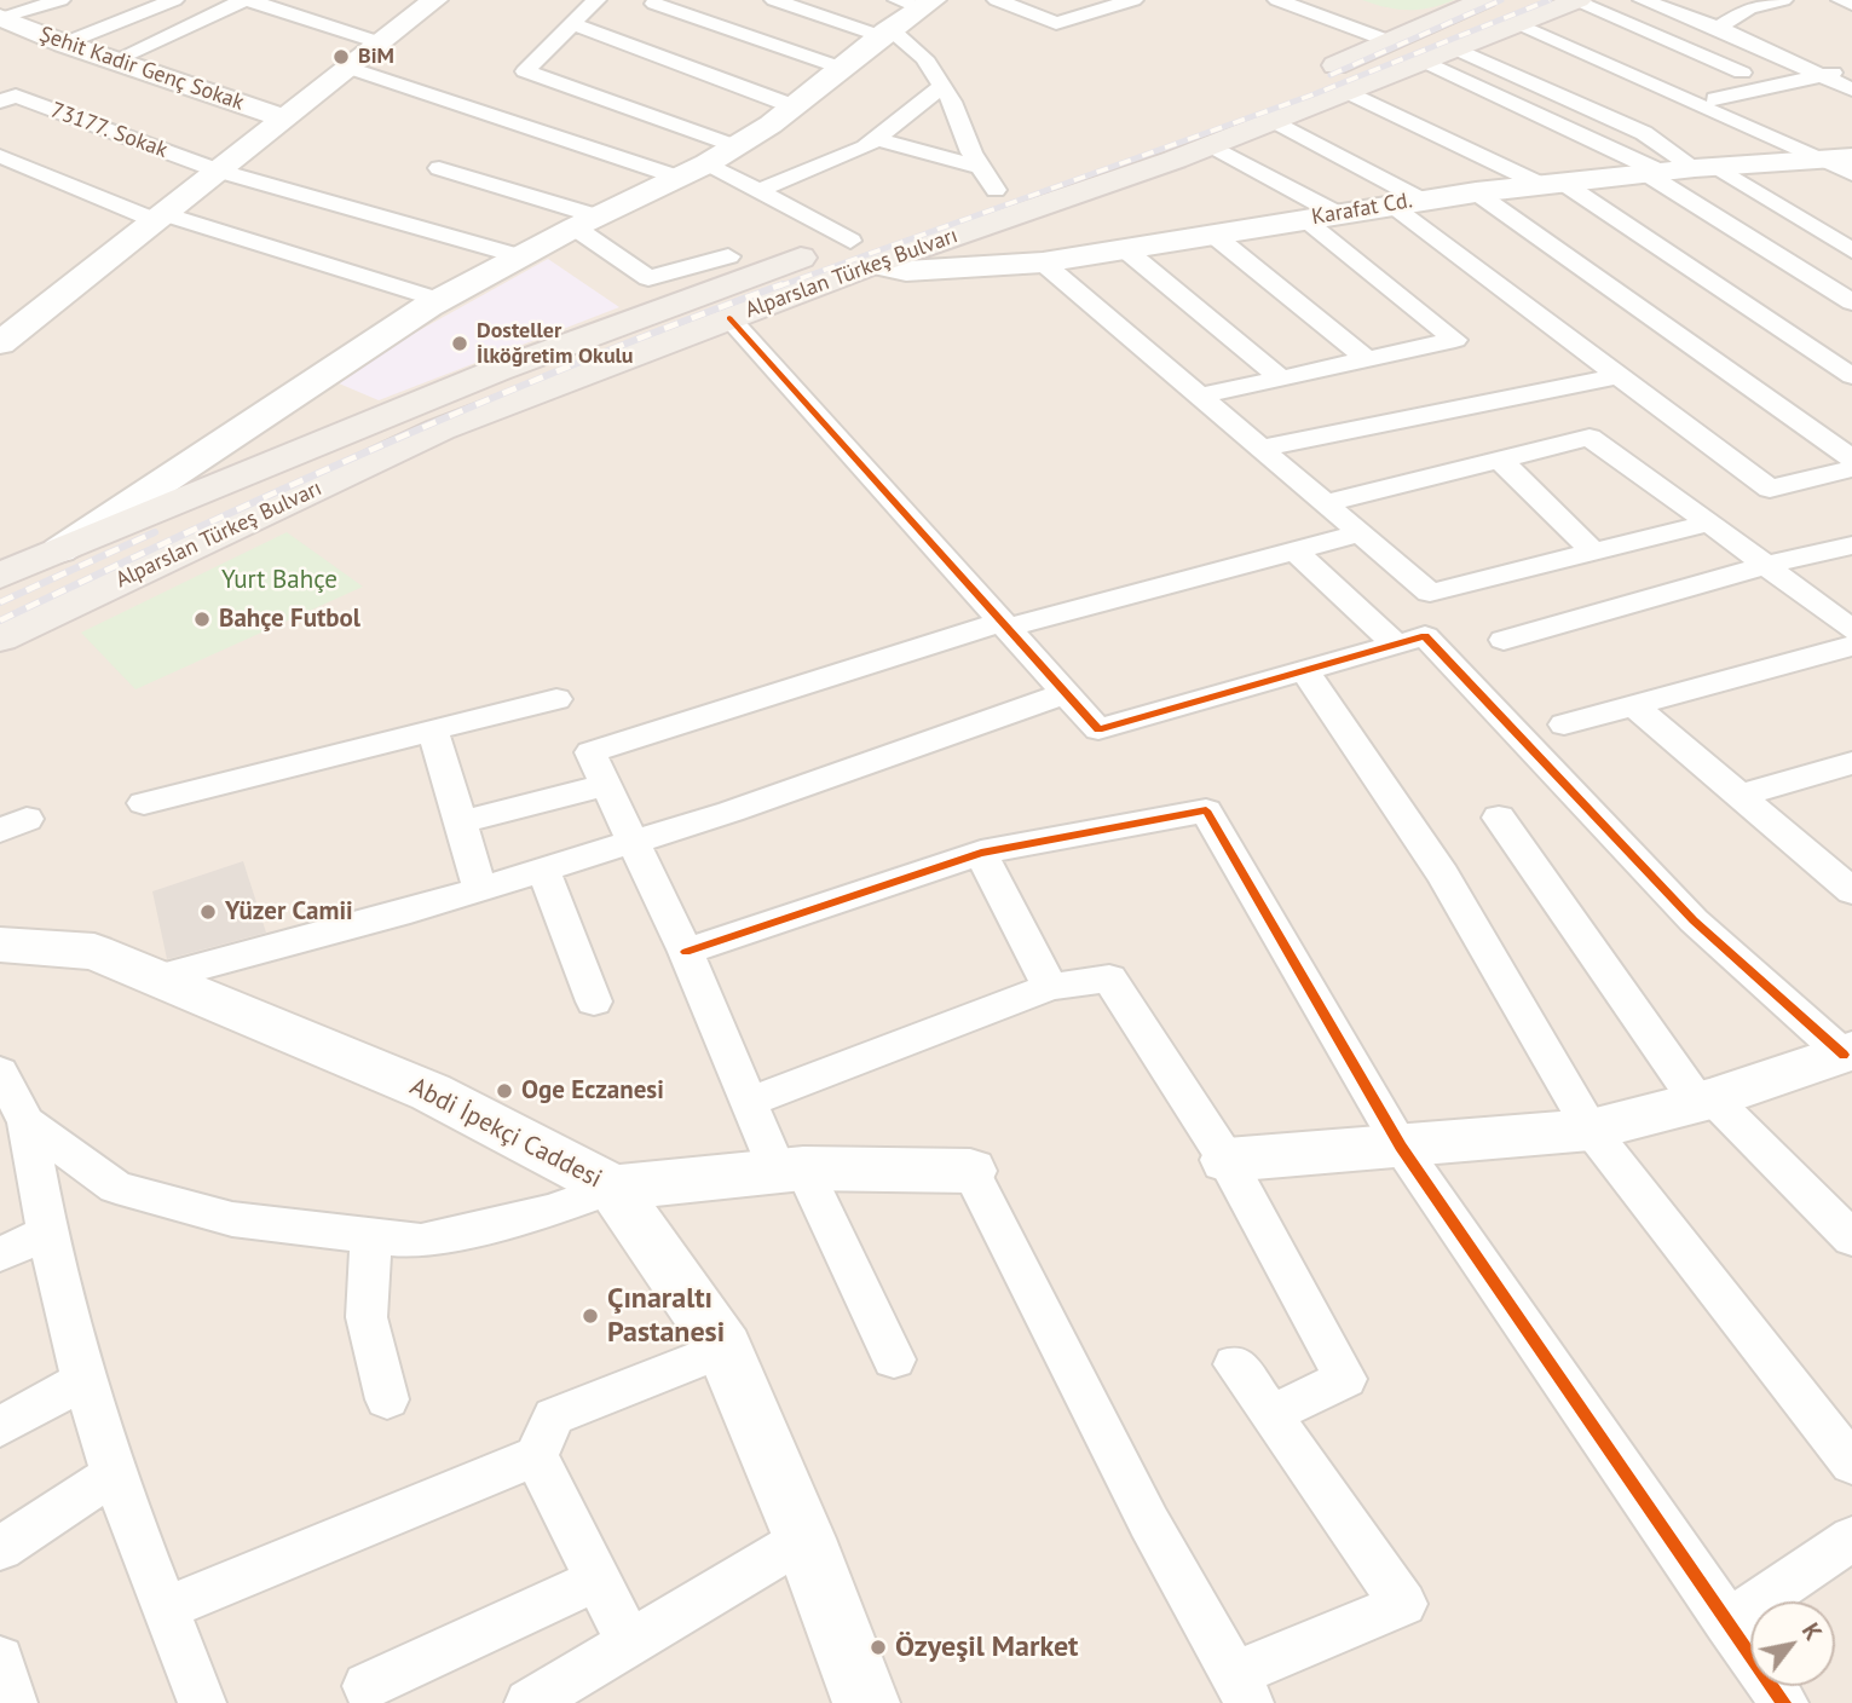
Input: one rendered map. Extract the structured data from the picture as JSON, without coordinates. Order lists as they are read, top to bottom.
{
  "streets": {
    "main road": [
      "Şehit Kadir Genç Sokak",
      "Karafat Cd.",
      "Alparslan Türkeş Bulvarı",
      "Abdi İpekçi Caddesi"
    ],
    "street": ["73177. Sokak"]
  },
  "crossings": [
    ["Karafat Cd.", "Alparslan Türkeş Bulvarı"]
  ],
  "parks": ["Yurt Bahçe"],
  "places": [
    "BiM",
    "Dosteller İlköğretim Okulu",
    "Bahçe Futbol",
    "Yüzer Camii",
    "Oge Eczanesi",
    "Çınaraltı Pastanesi",
    "Özyeşil Market"
  ],
  "north": "top right"
}
